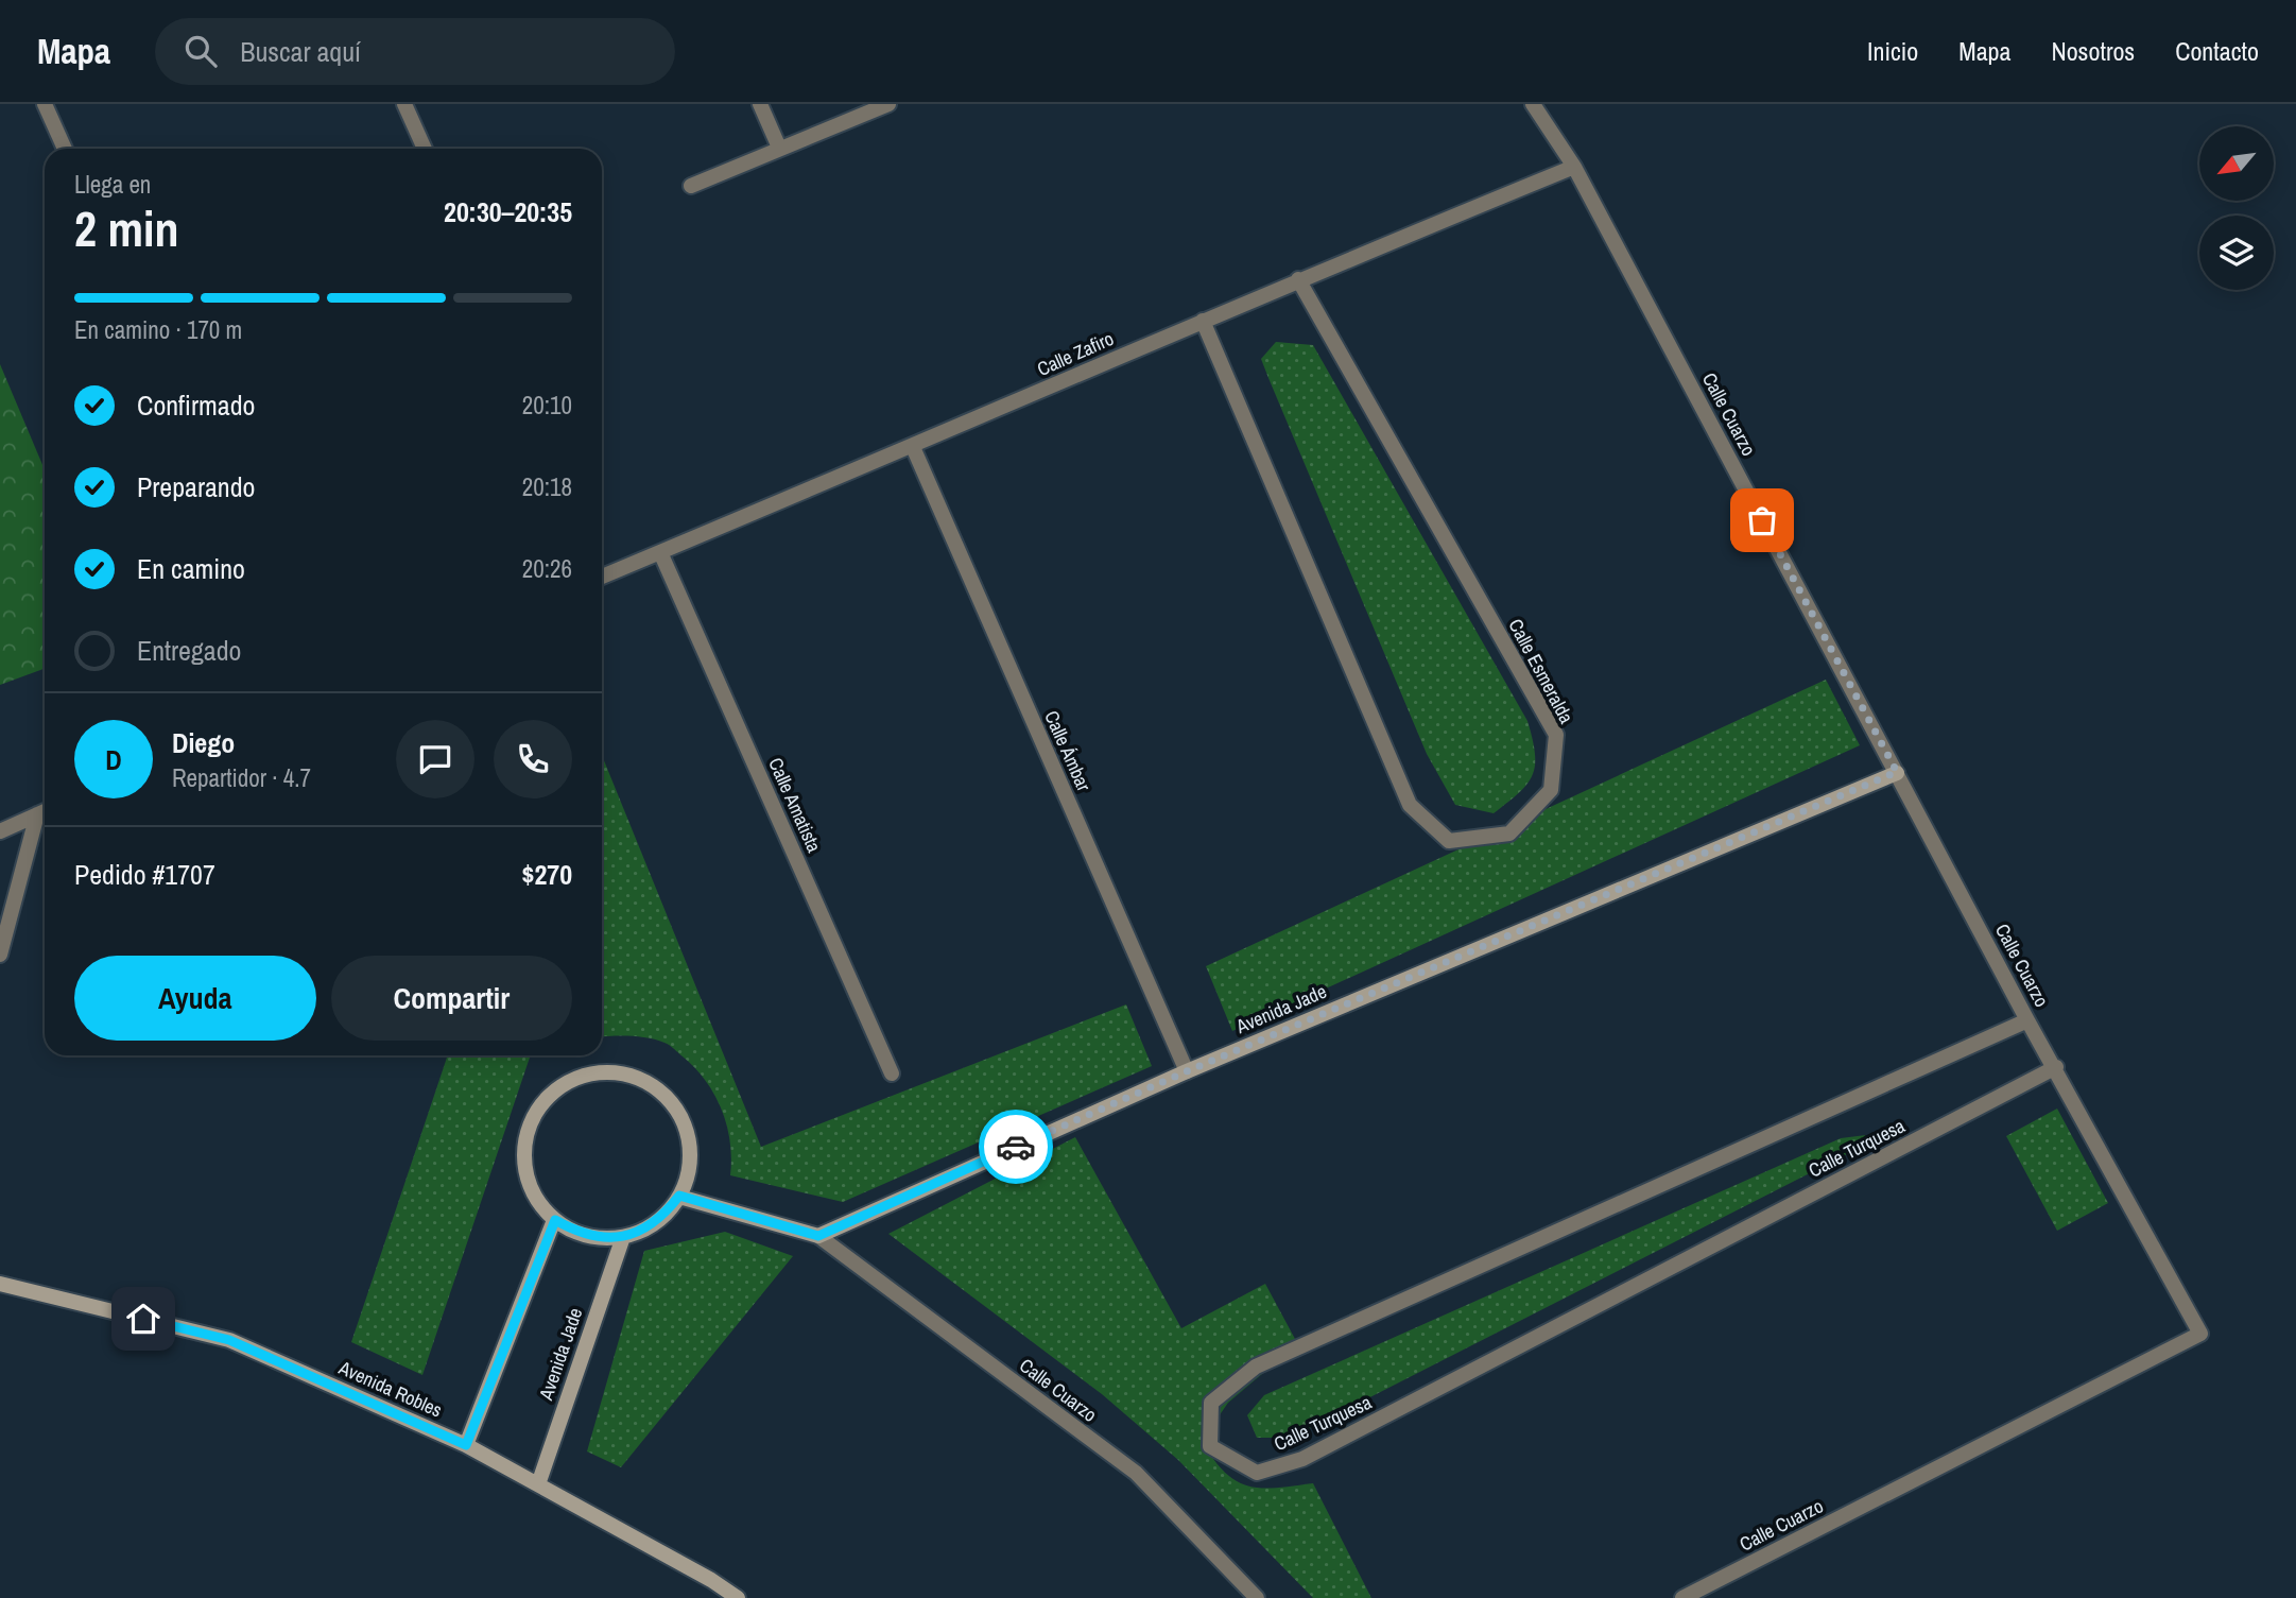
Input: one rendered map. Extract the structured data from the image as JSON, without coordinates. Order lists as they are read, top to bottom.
{
  "streets": {
    "street": [
      "Calle Zafiro",
      "Calle Cuarzo",
      "Calle Esmeralda",
      "Calle Ámbar",
      "Calle Amatista",
      "Avenida Jade",
      "Calle Turquesa",
      "Avenida Robles"
    ]
  },
  "crossings": [
    ["Calle Zafiro", "Calle Cuarzo"],
    ["Calle Zafiro", "Calle Esmeralda"],
    ["Calle Zafiro", "Calle Ámbar"],
    ["Calle Zafiro", "Calle Amatista"],
    ["Calle Cuarzo", "Avenida Jade"],
    ["Calle Cuarzo", "Calle Turquesa"],
    ["Calle Ámbar", "Avenida Jade"],
    ["Avenida Jade", "Avenida Robles"]
  ],
  "north": "bottom left",
  "page": {
    "header": "Mapa",
    "search": "Buscar aquí",
    "nav": [
      "Inicio",
      "Mapa",
      "Nosotros",
      "Contacto"
    ],
    "heading": ["2 min", "Llega en", "20:30–20:35"],
    "panel": [
      "Diego",
      "Repartidor · 4.7",
      "Pedido #1707",
      "$270"
    ],
    "bar": "En camino · 170 m",
    "list": [
      ["Confirmado", "20:10"],
      ["Preparando", "20:18"],
      ["En camino", "20:26"],
      "Entregado"
    ],
    "round": "D",
    "buttons": ["Ayuda", "Compartir"]
  }
}
